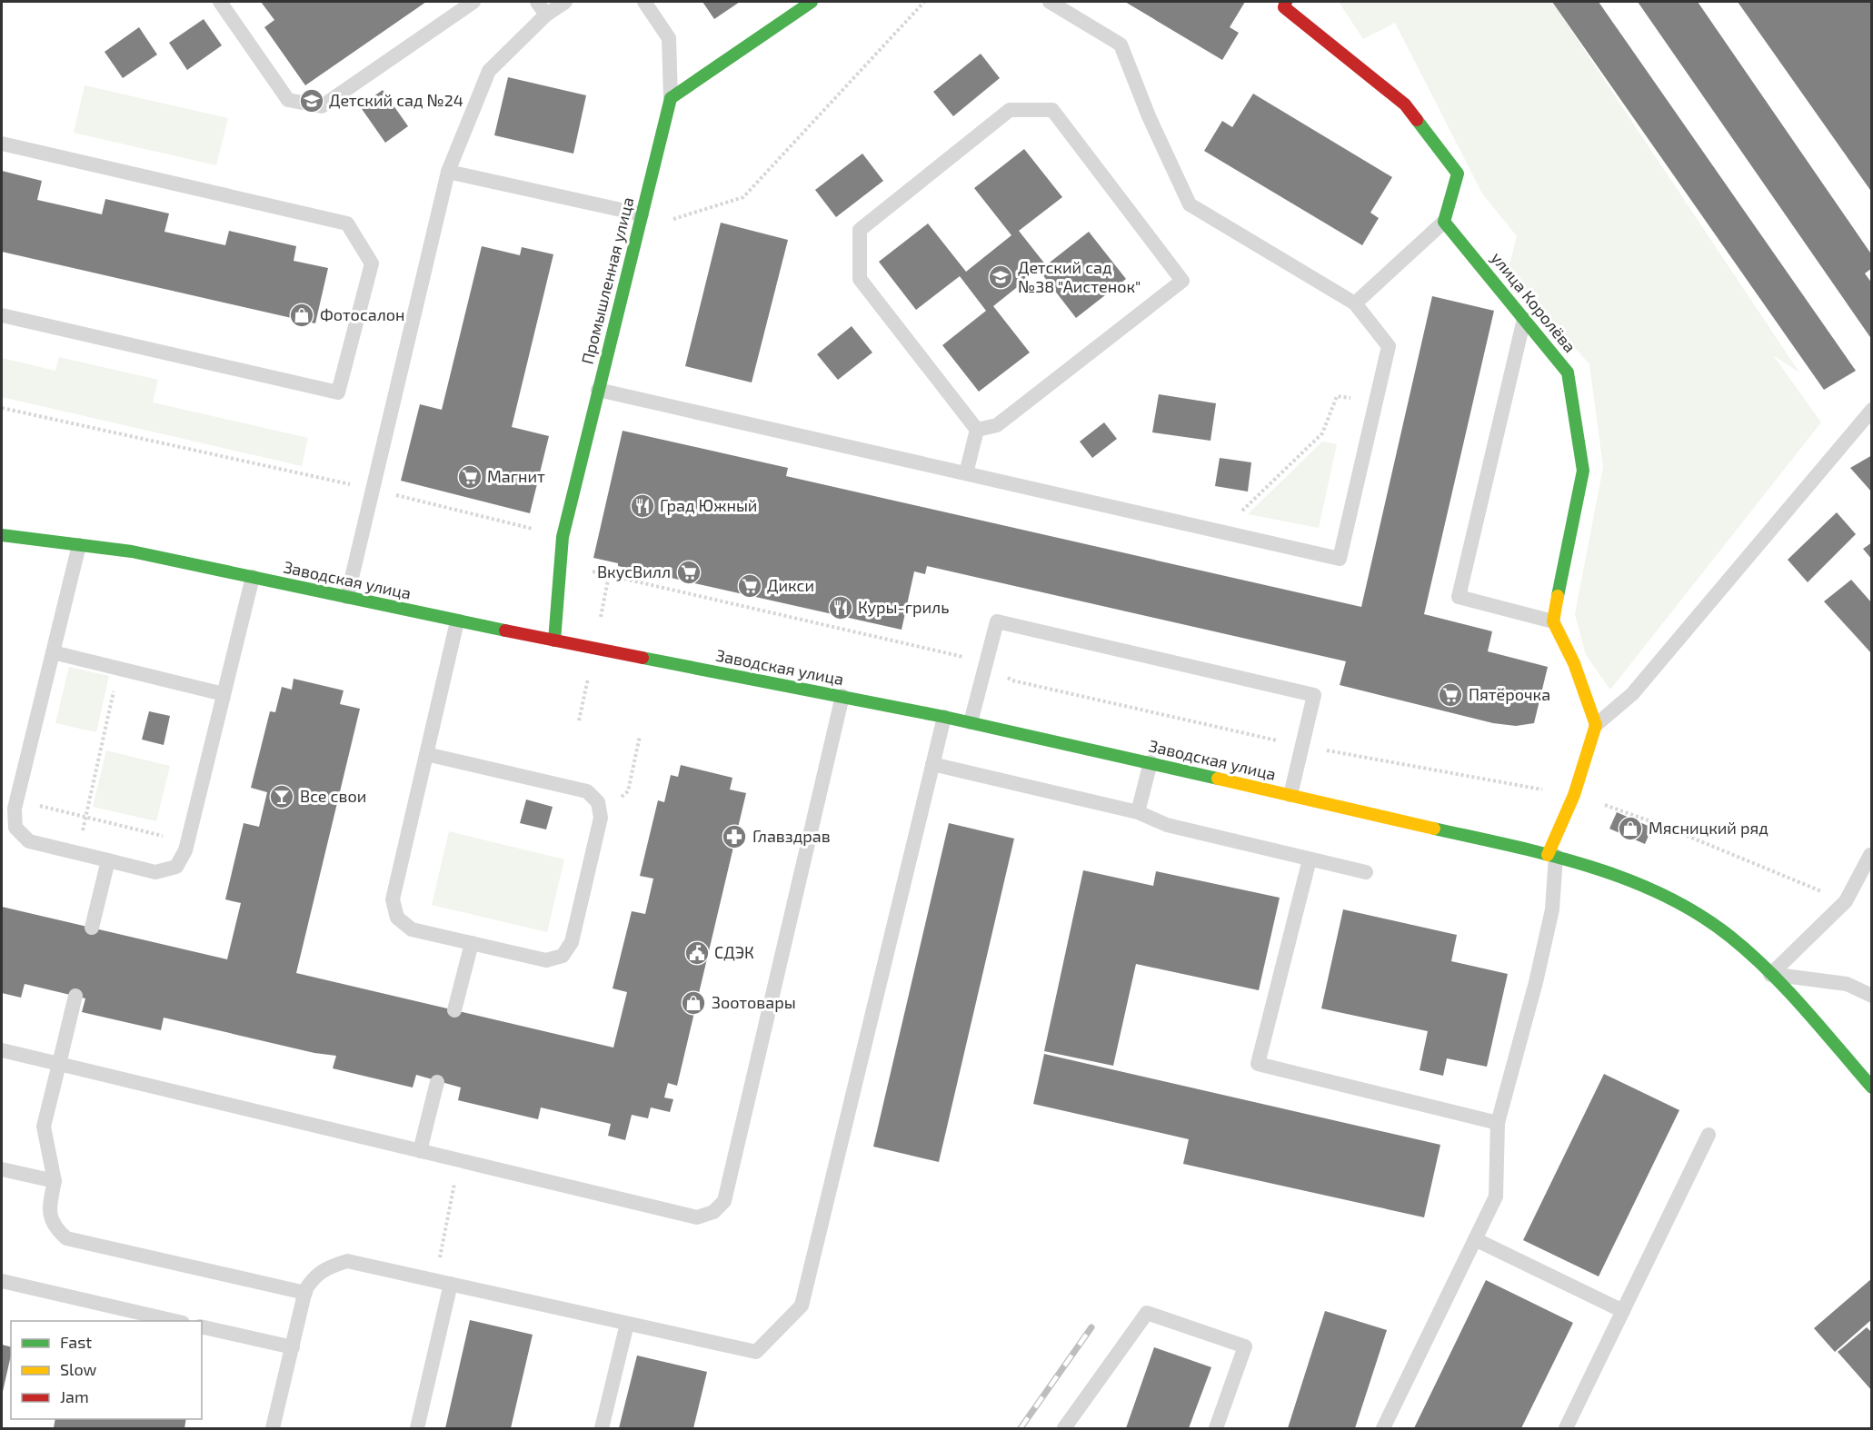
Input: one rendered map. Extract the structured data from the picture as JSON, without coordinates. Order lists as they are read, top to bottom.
{
  "streets": {
    "street": ["Промышленная улица", "улица Королёва", "Заводская улица"]
  },
  "crossings": [
    ["Промышленная улица", "Заводская улица"]
  ],
  "places": {
    "school or university": ["Детский сад №24", "Детский сад №38 \"Аистенок\""],
    "shop": ["Фотосалон", "Мясницкий ряд", "Зоотовары"],
    "supermarket": [
      "Магнит",
      "ВкусВилл",
      "Дикси",
      "Пятёрочка"
    ],
    "restaurant": ["Град Южный", "Куры-гриль"],
    "bar": ["Все свои"],
    "pharmacy": ["Главздрав"],
    "public building": ["СДЭК"]
  },
  "legend": ["Fast", "Slow", "Jam"]
}
